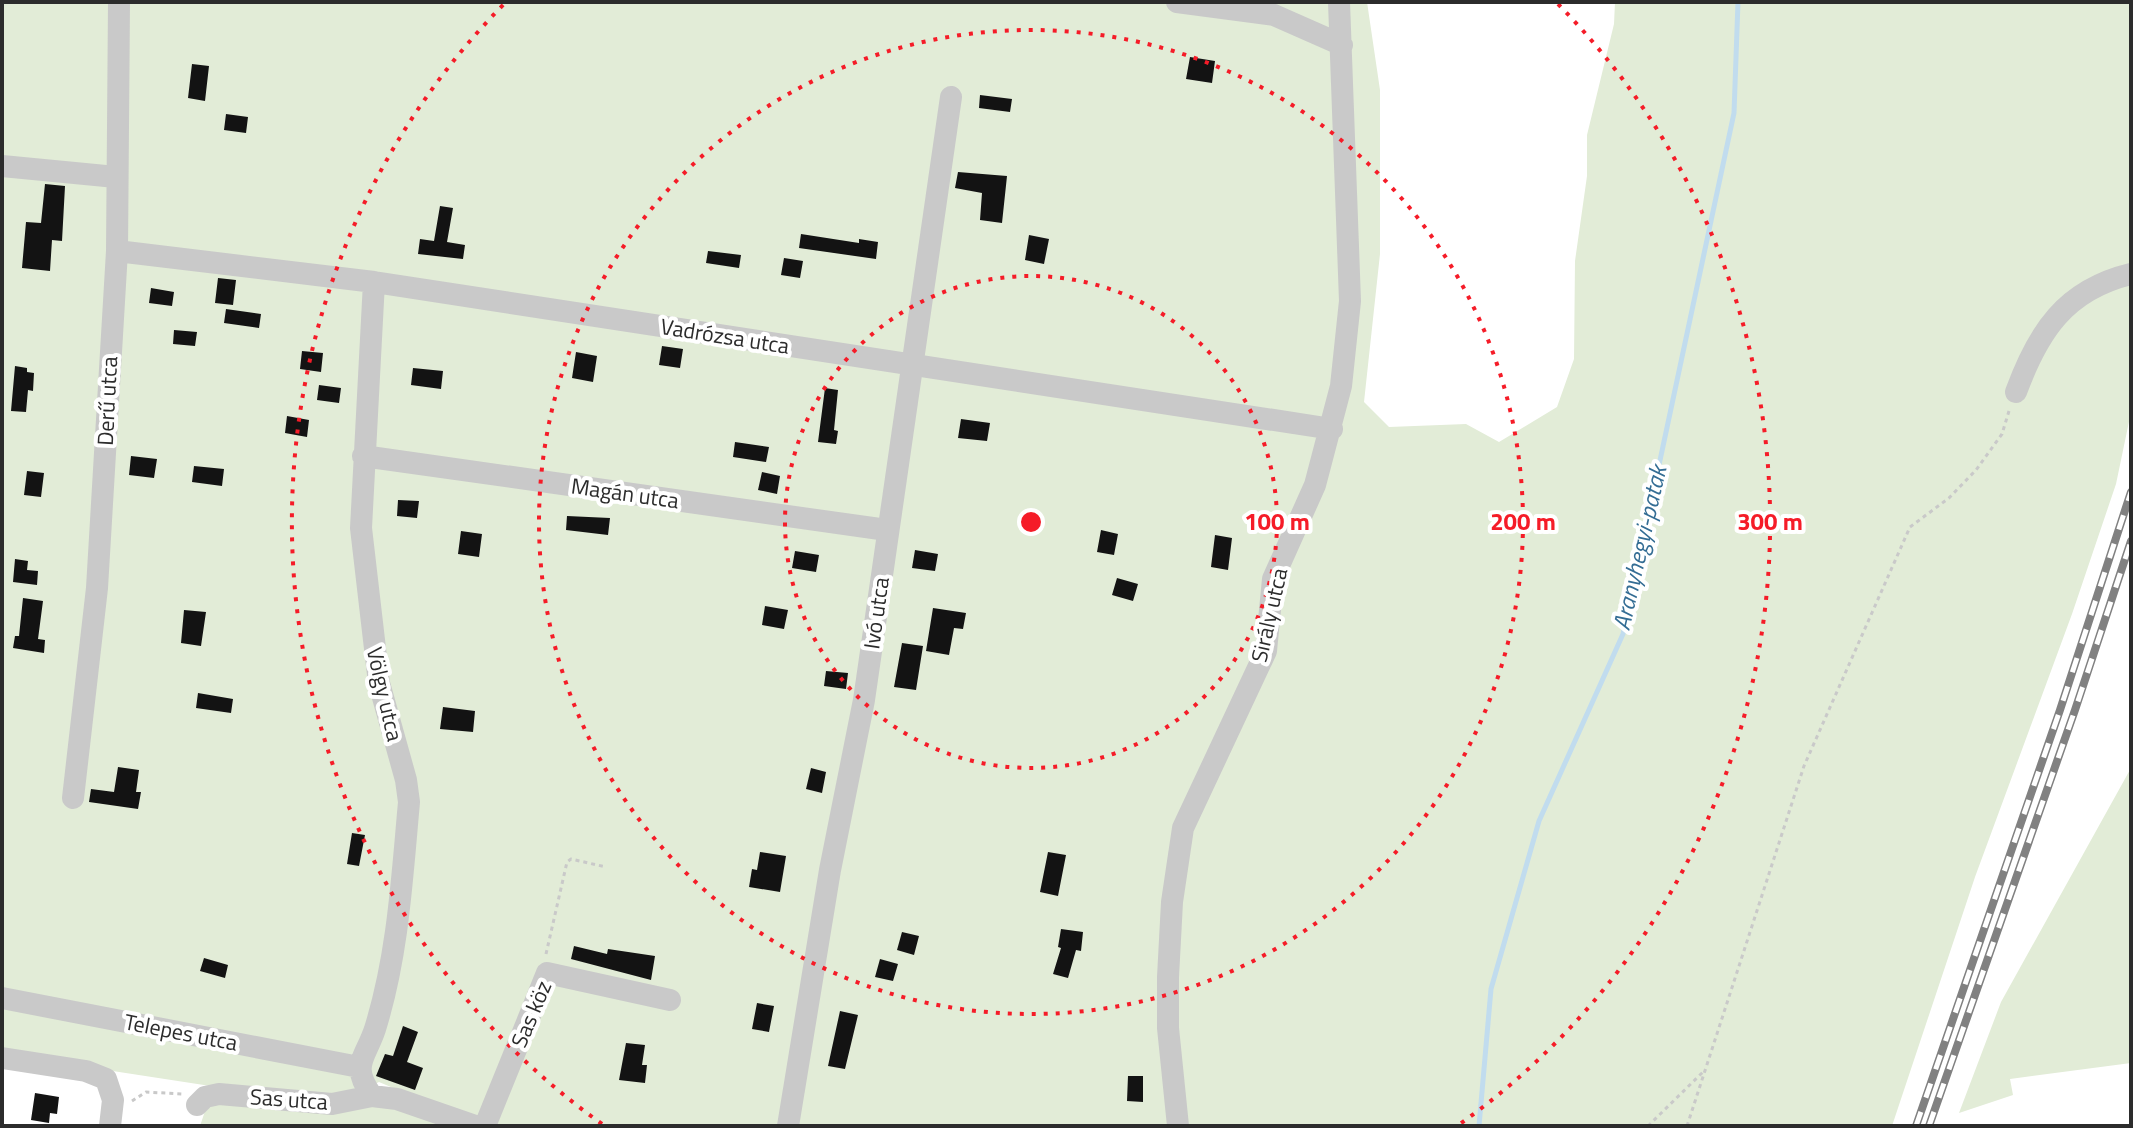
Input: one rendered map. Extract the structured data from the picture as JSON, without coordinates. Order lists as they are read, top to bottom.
{
  "streets": {
    "street": [
      "Vadrózsa utca",
      "Derű utca",
      "Magán utca",
      "Ivó utca",
      "Sirály utca",
      "Völgy utca",
      "Sas köz",
      "Telepes utca",
      "Sas utca"
    ]
  },
  "crossings": [
    ["Vadrózsa utca", "Derű utca"],
    ["Vadrózsa utca", "Ivó utca"],
    ["Vadrózsa utca", "Sirály utca"],
    ["Vadrózsa utca", "Völgy utca"],
    ["Magán utca", "Ivó utca"],
    ["Magán utca", "Völgy utca"],
    ["Völgy utca", "Telepes utca"]
  ],
  "water": ["Aranyhegyi-patak"],
  "rings": ["100 m", "200 m", "300 m"]
}
